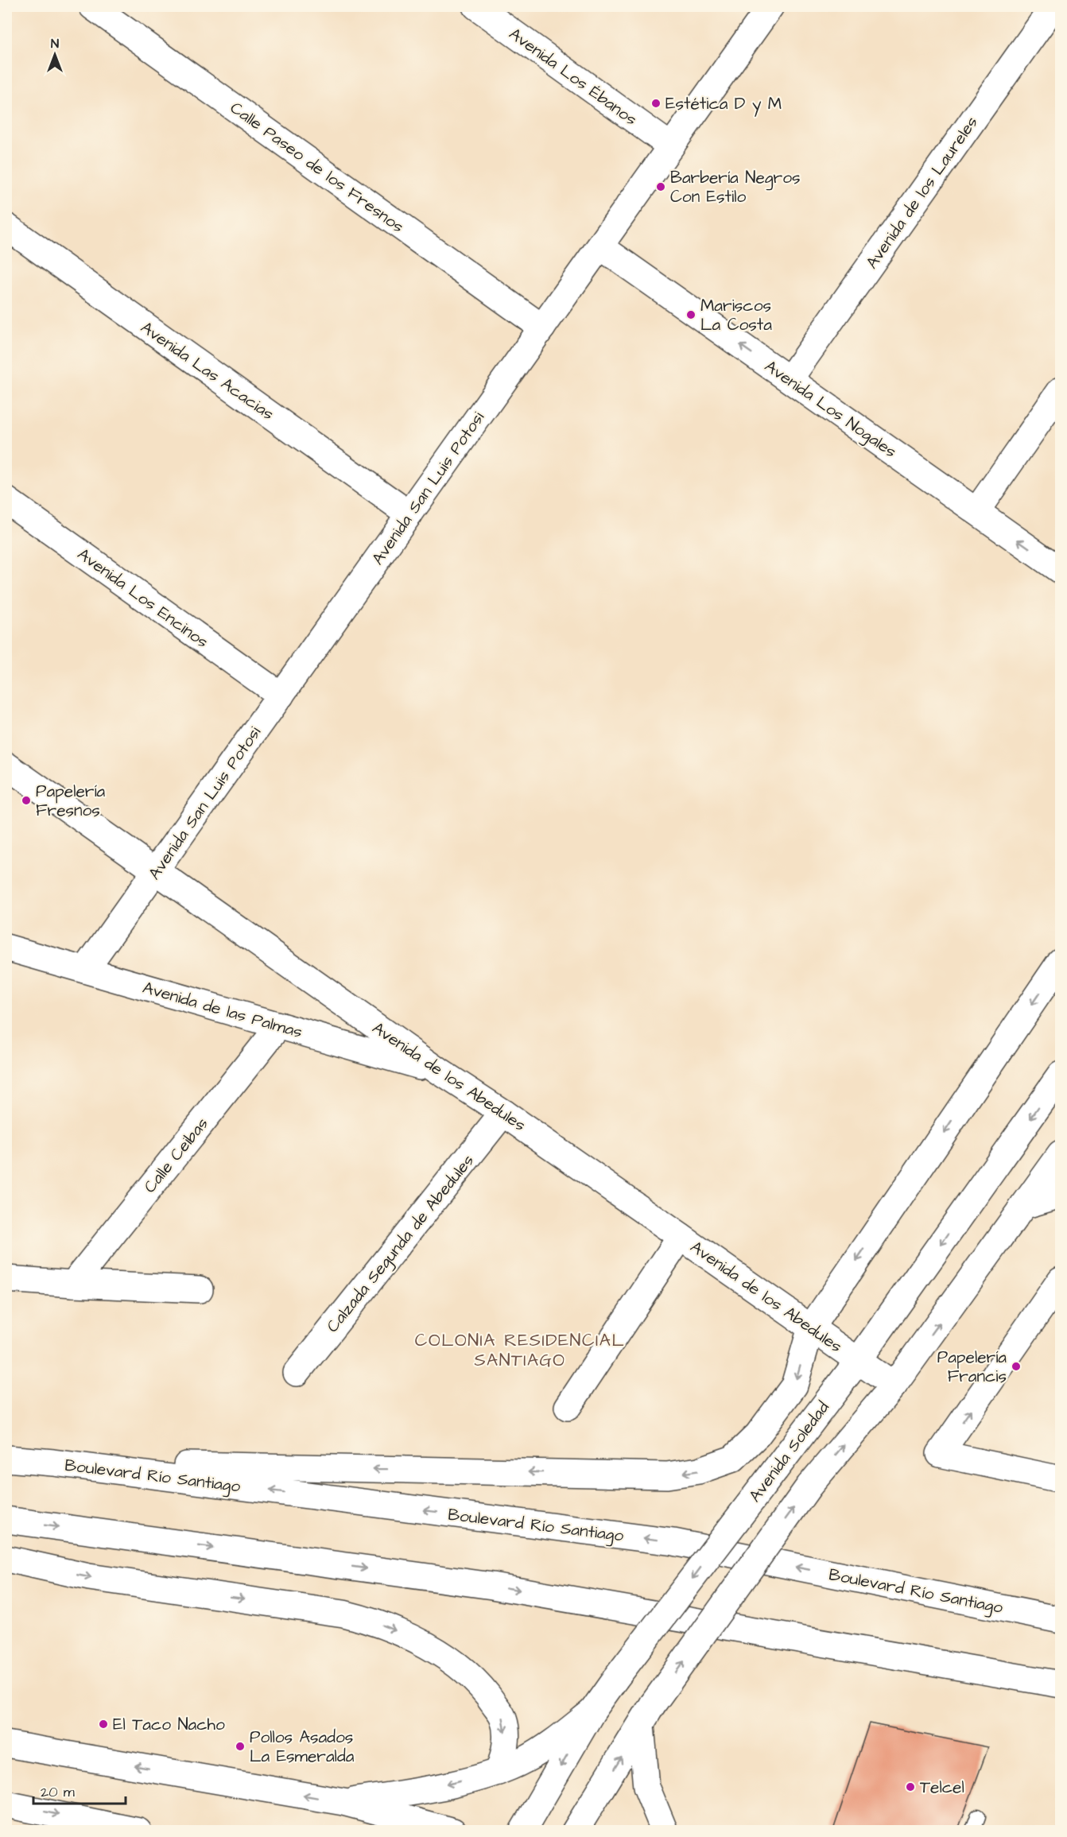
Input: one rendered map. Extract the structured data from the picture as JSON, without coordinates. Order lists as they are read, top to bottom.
{
  "streets": {
    "street": [
      "Avenida Los Ébanos",
      "Calle Paseo de los Fresnos",
      "Avenida de los Laureles",
      "Avenida Las Acacias",
      "Avenida Los Nogales",
      "Avenida San Luis Potosi",
      "Avenida Los Encinos",
      "Avenida de las Palmas",
      "Avenida de los Abedules",
      "Calle Ceibas",
      "Calzada Segunda de Abedules",
      "Avenida Soledad",
      "Boulevard Río Santiago"
    ]
  },
  "crossings": [
    ["Avenida Los Ébanos", "Avenida San Luis Potosi"],
    ["Calle Paseo de los Fresnos", "Avenida San Luis Potosi"],
    ["Avenida de los Laureles", "Avenida Los Nogales"],
    ["Avenida Las Acacias", "Avenida San Luis Potosi"],
    ["Avenida Los Nogales", "Avenida San Luis Potosi"],
    ["Avenida San Luis Potosi", "Avenida Los Encinos"],
    ["Avenida San Luis Potosi", "Avenida de las Palmas"],
    ["Avenida San Luis Potosi", "Avenida de los Abedules"],
    ["Avenida de las Palmas", "Avenida de los Abedules"],
    ["Avenida de las Palmas", "Calle Ceibas"],
    ["Avenida de los Abedules", "Calzada Segunda de Abedules"],
    ["Avenida de los Abedules", "Avenida Soledad"]
  ],
  "one_way": ["Avenida Los Nogales"],
  "districts": ["COLONIA RESIDENCIAL SANTIAGO"],
  "places": [
    "Estética D y M",
    "Barbería Negros Con Estilo",
    "Mariscos La Costa",
    "Papelería Fresnos",
    "Papelería Francis",
    "El Taco Nacho",
    "Pollos Asados La Esmeralda",
    "Telcel"
  ],
  "scale_bar": "20 m",
  "north": "top"
}
